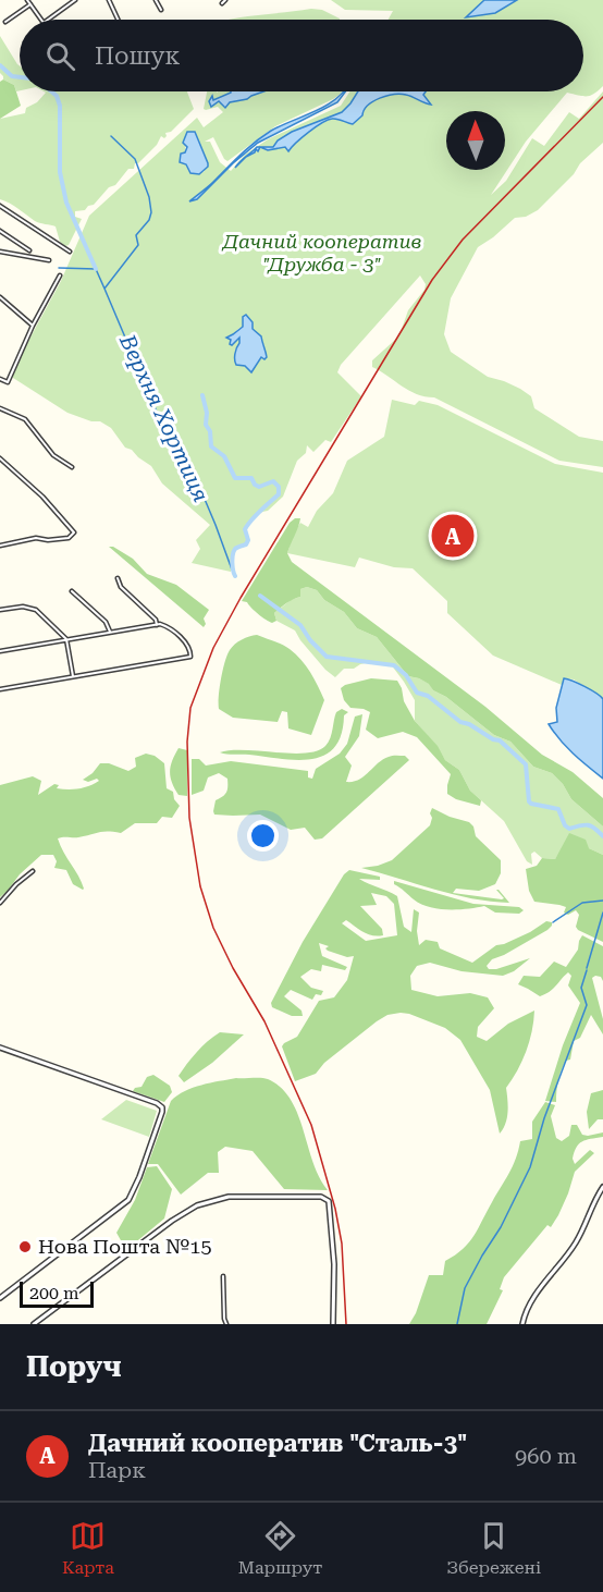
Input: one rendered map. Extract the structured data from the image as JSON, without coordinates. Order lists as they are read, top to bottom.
{
  "water": ["Верхня Хортиця"],
  "parks": ["Дачний кооператив \"Дружба - 3\""],
  "places": ["Нова Пошта №15"],
  "scale_bar": "200 m",
  "north": "top",
  "page": {
    "search": "Пошук",
    "pins": "A",
    "scale": "200 m",
    "heading": "Поруч",
    "list": [
      {
        "mark": "A",
        "name": "Дачний кооператив \"Сталь-3\"",
        "note": "Парк",
        "value": "960 m"
      }
    ],
    "nav": ["Карта", "Маршрут", "Збережені"]
  }
}
